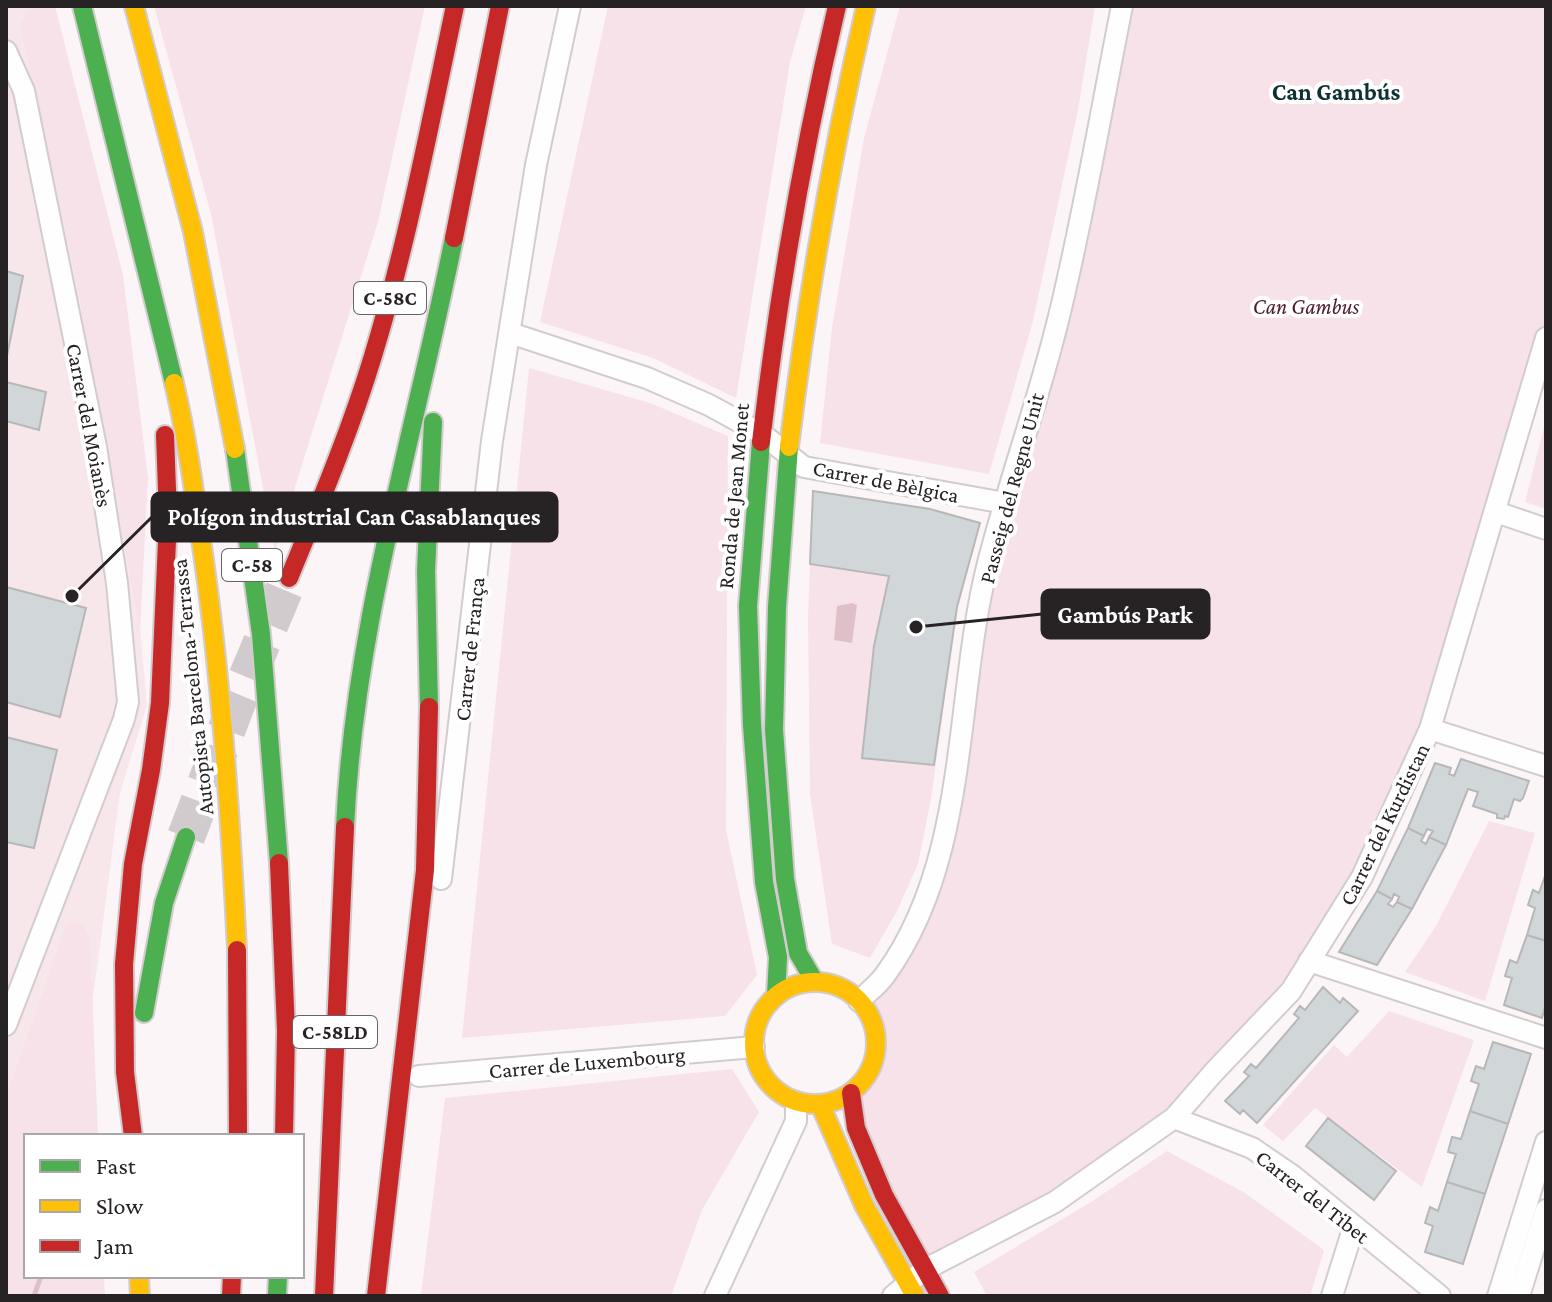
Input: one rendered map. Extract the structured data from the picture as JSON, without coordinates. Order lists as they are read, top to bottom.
{
  "streets": {
    "main road": [
      "C-58C",
      "Ronda de Jean Monet",
      "C-58",
      "Autopista Barcelona-Terrassa",
      "C-58LD"
    ],
    "street": [
      "Carrer del Moianès",
      "Carrer de Bèlgica",
      "Passeig del Regne Unit",
      "Carrer de França",
      "Carrer del Kurdistan",
      "Carrer de Luxembourg",
      "Carrer del Tibet"
    ]
  },
  "crossings": [
    ["C-58C", "C-58LD"],
    ["Carrer de Bèlgica", "Passeig del Regne Unit"],
    ["Carrer de Bèlgica", "Ronda de Jean Monet"],
    ["Carrer de Bèlgica", "Carrer de França"],
    ["Passeig del Regne Unit", "Ronda de Jean Monet"],
    ["Passeig del Regne Unit", "Carrer de Luxembourg"],
    ["Ronda de Jean Monet", "Carrer de Luxembourg"],
    ["Carrer de França", "Carrer de Luxembourg"],
    ["Carrer del Kurdistan", "Carrer del Tibet"]
  ],
  "districts": ["Can Gambús"],
  "parks": ["Can Gambus"],
  "places": ["Polígon industrial Can Casablanques", "Gambús Park"],
  "legend": ["Fast", "Slow", "Jam"]
}
